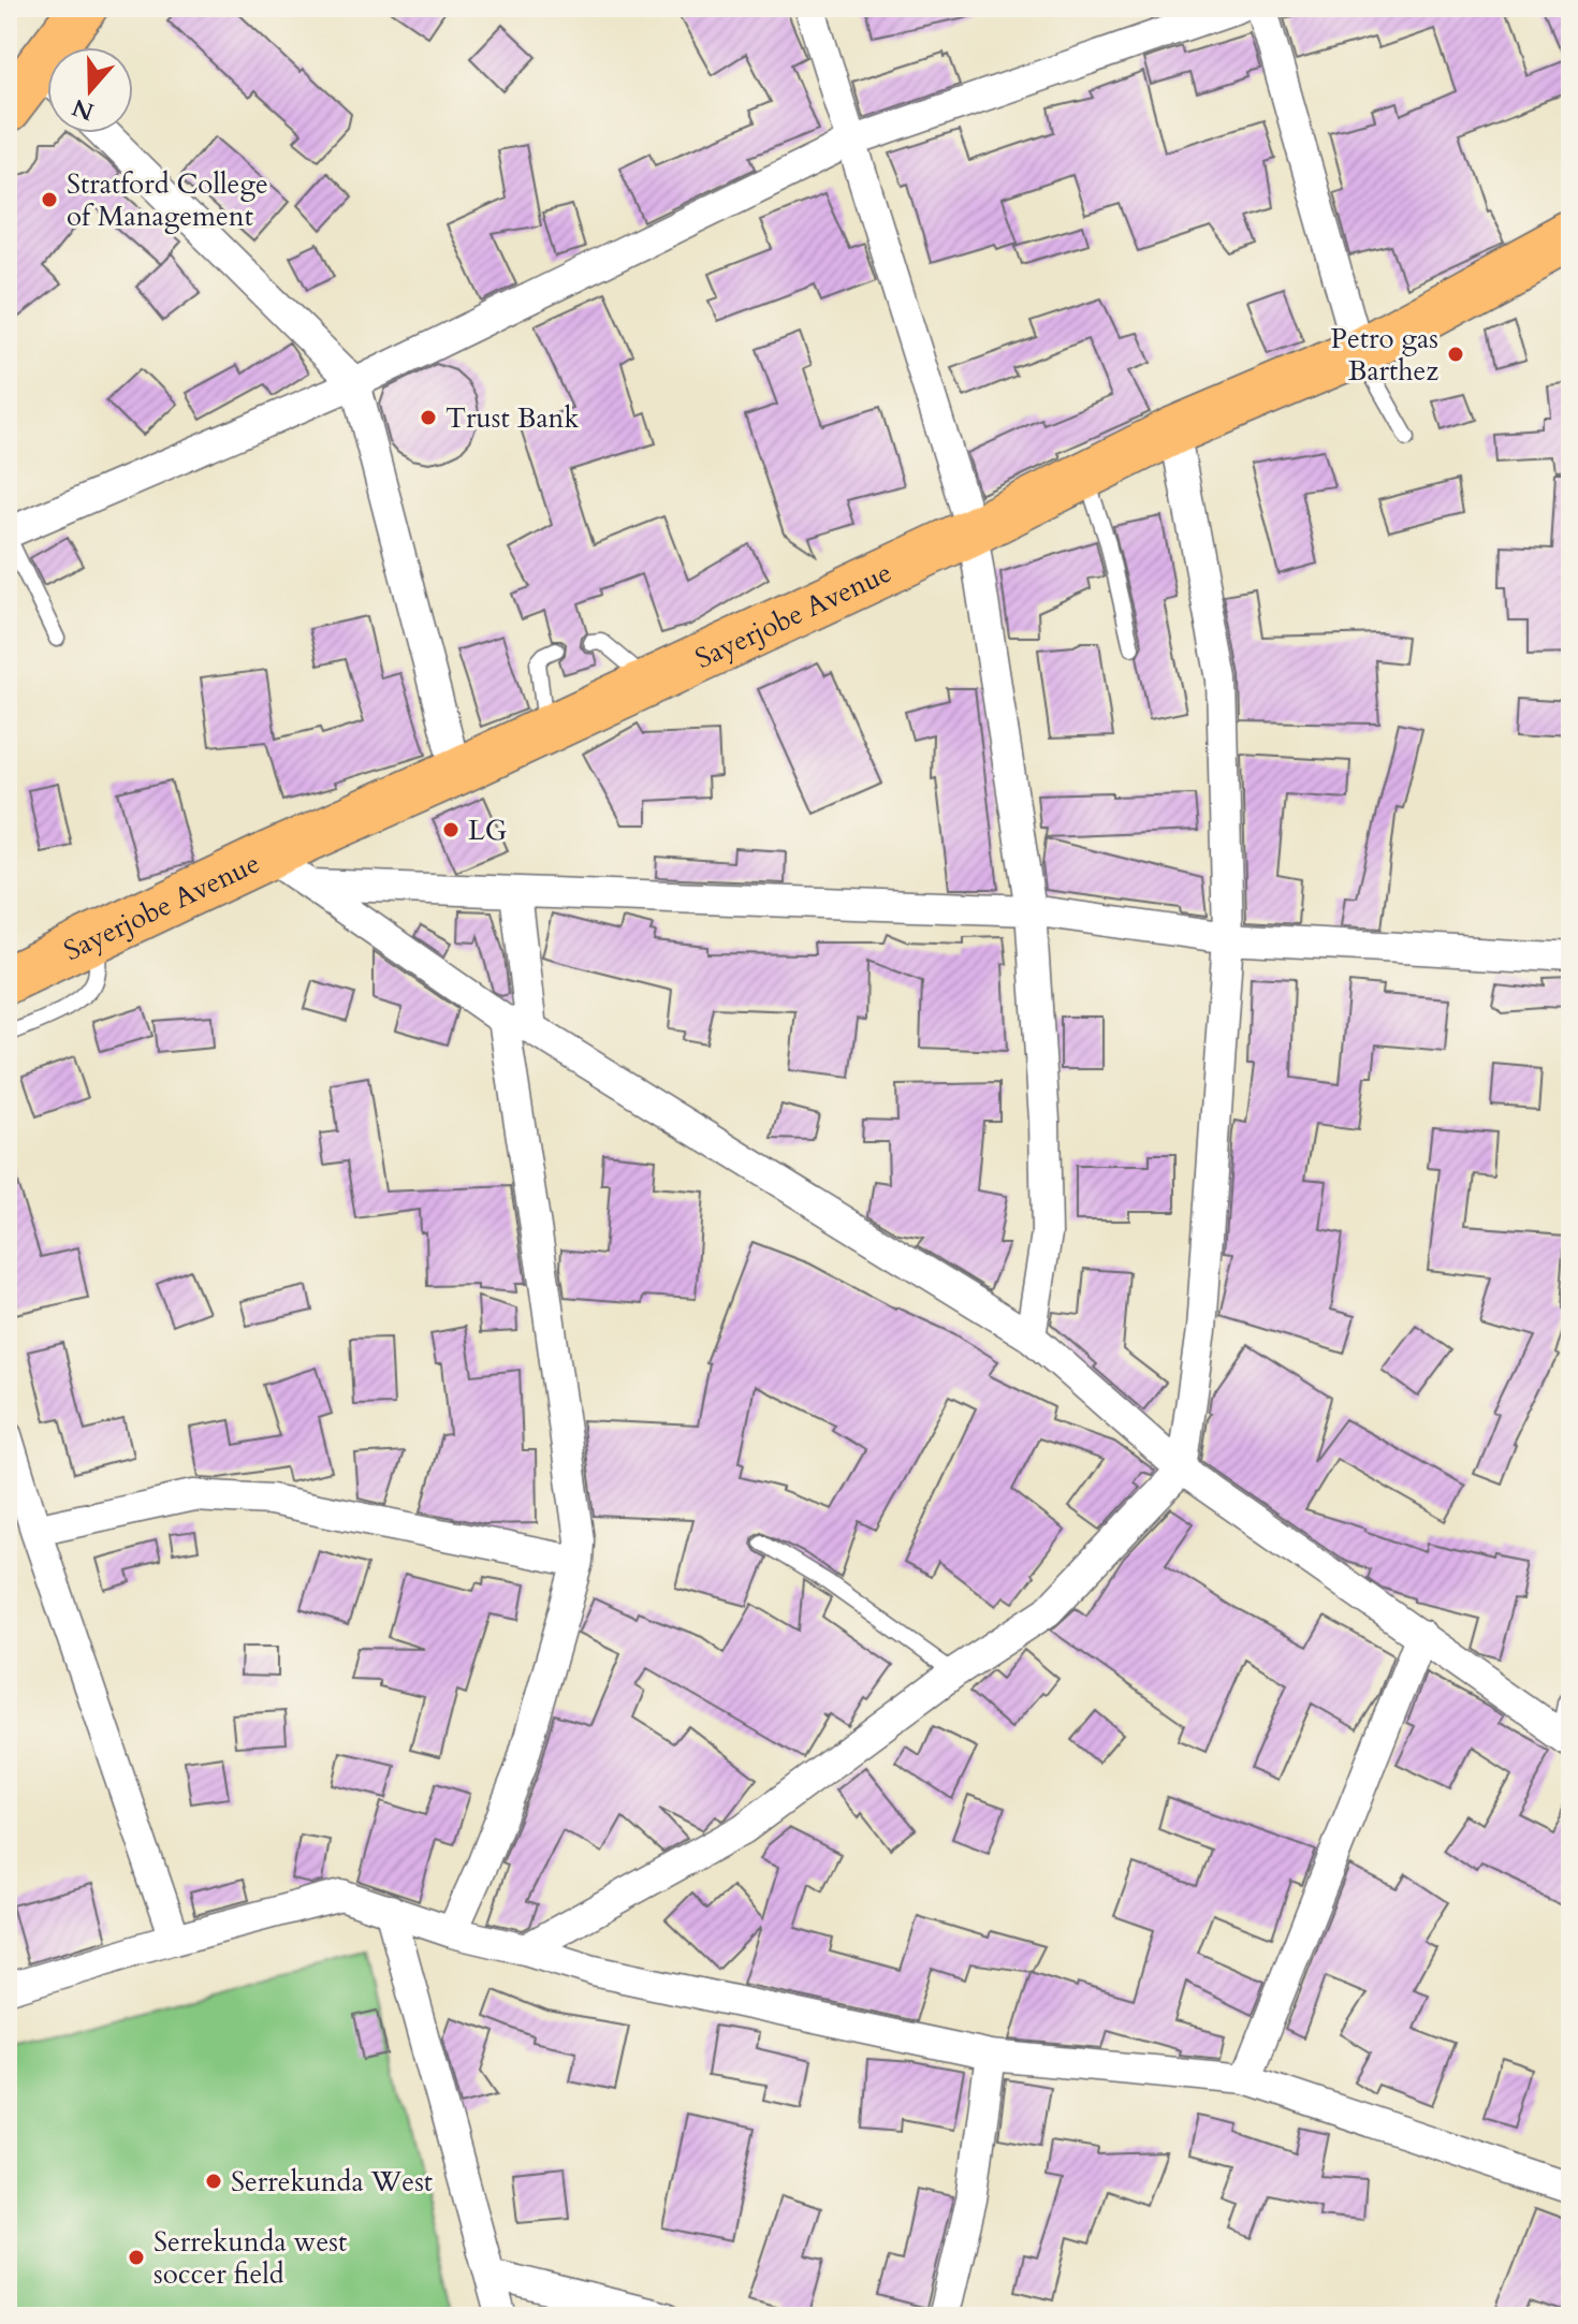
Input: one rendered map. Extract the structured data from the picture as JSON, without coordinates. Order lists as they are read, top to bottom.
{
  "streets": {
    "main road": ["Sayerjobe Avenue"]
  },
  "places": [
    "Stratford College of Management",
    "Petro gas Barthez",
    "Trust Bank",
    "LG",
    "Serrekunda West",
    "Serrekunda west soccer field"
  ],
  "north": "bottom"
}
